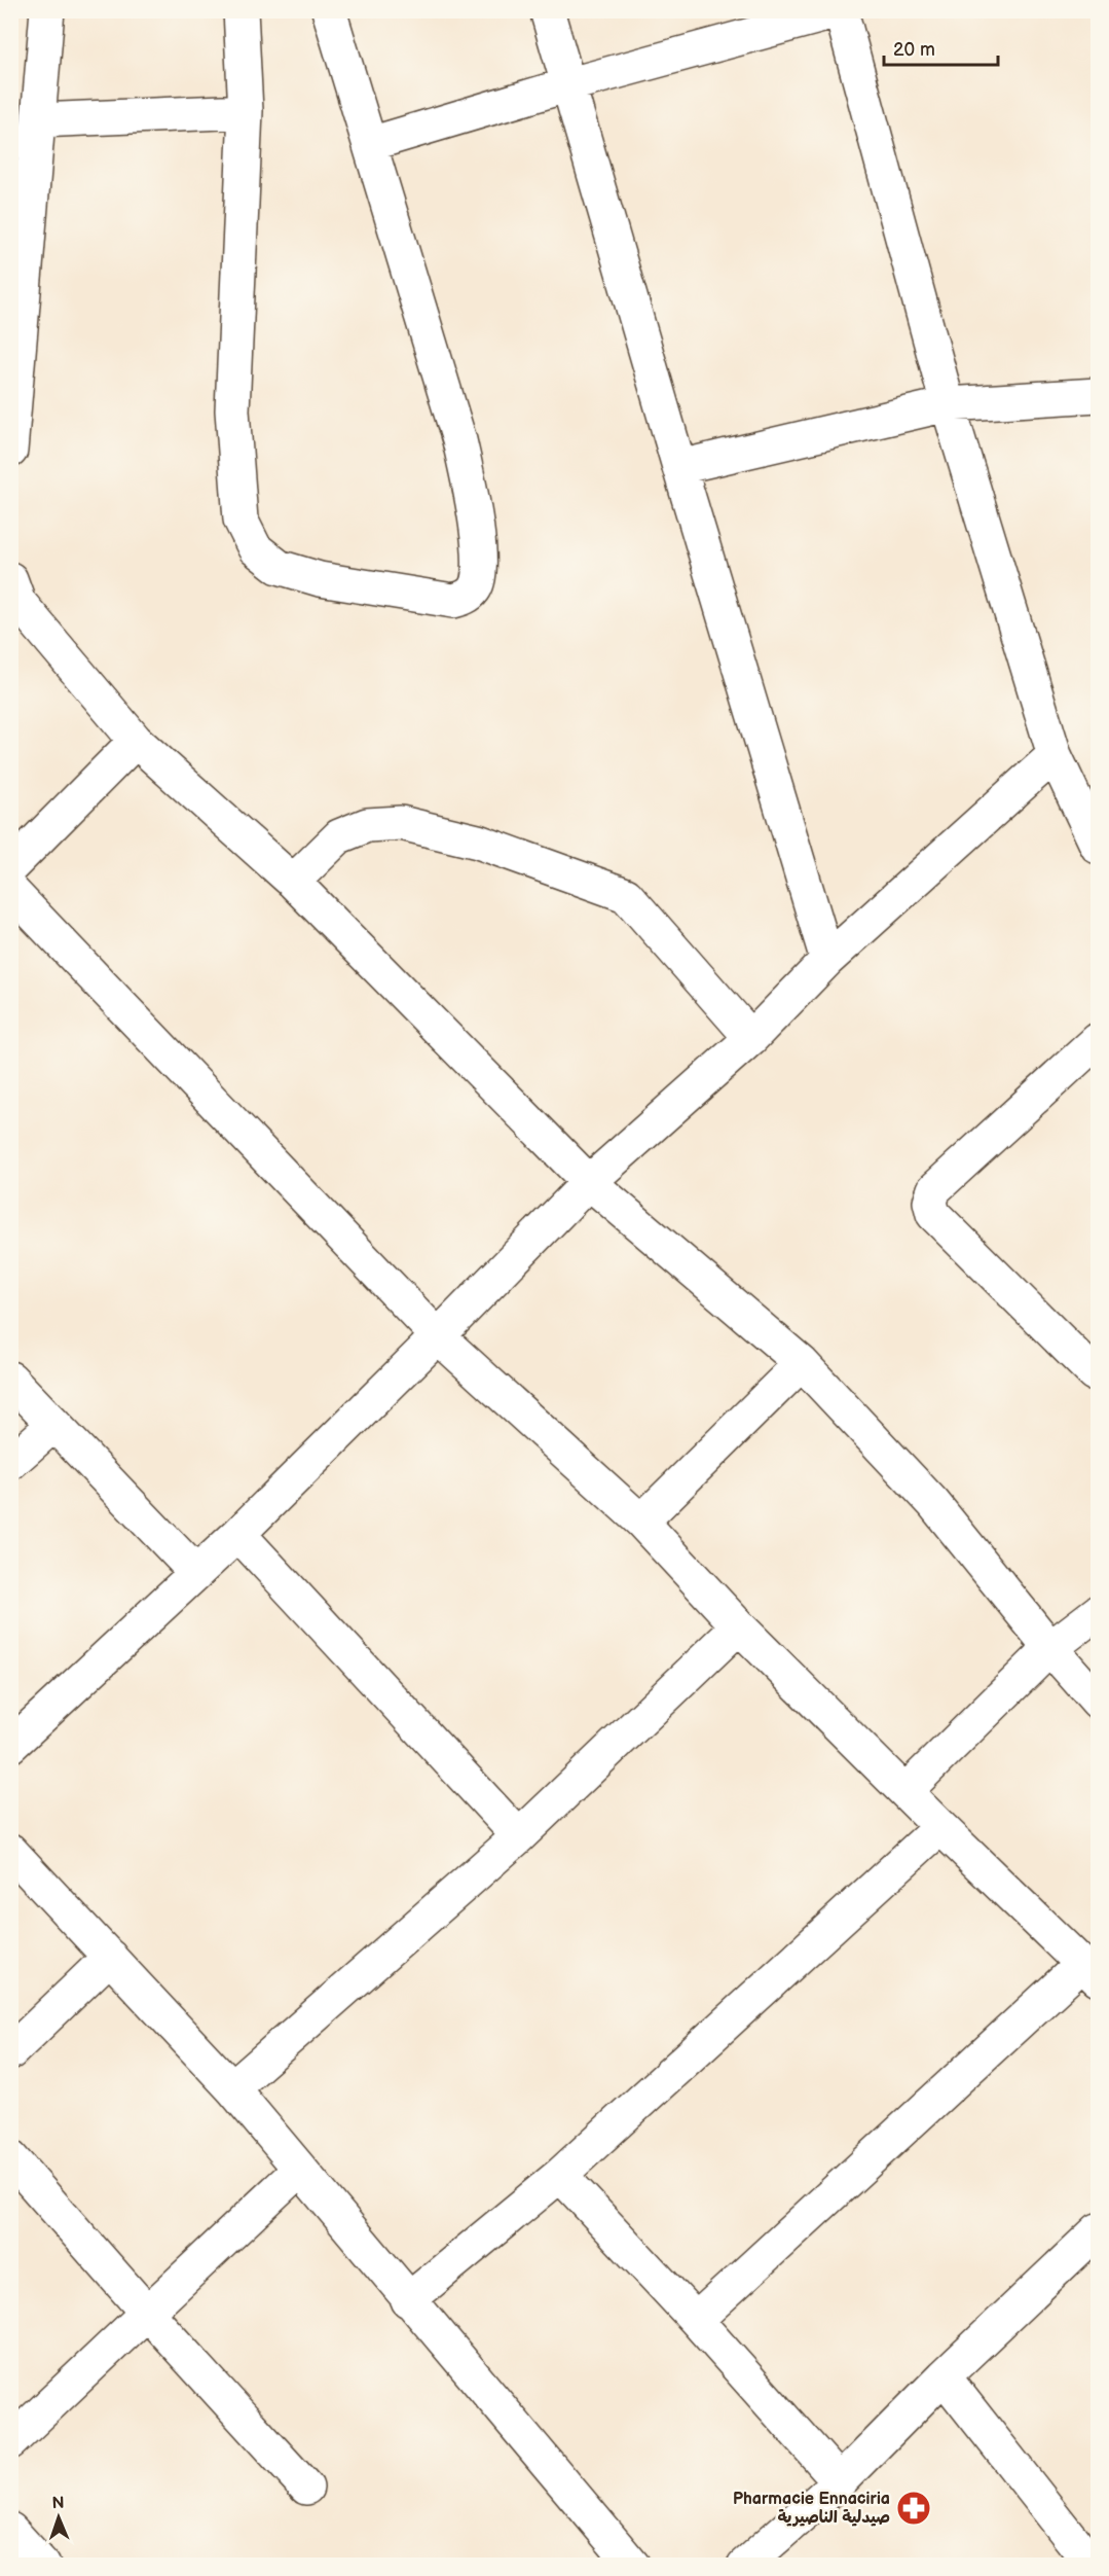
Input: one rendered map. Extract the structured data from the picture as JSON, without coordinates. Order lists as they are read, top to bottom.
{
  "places": {
    "pharmacy": ["Pharmacie Ennaciria صيدلية الناصيرية"]
  },
  "scale_bar": "20 m",
  "north": "top"
}
